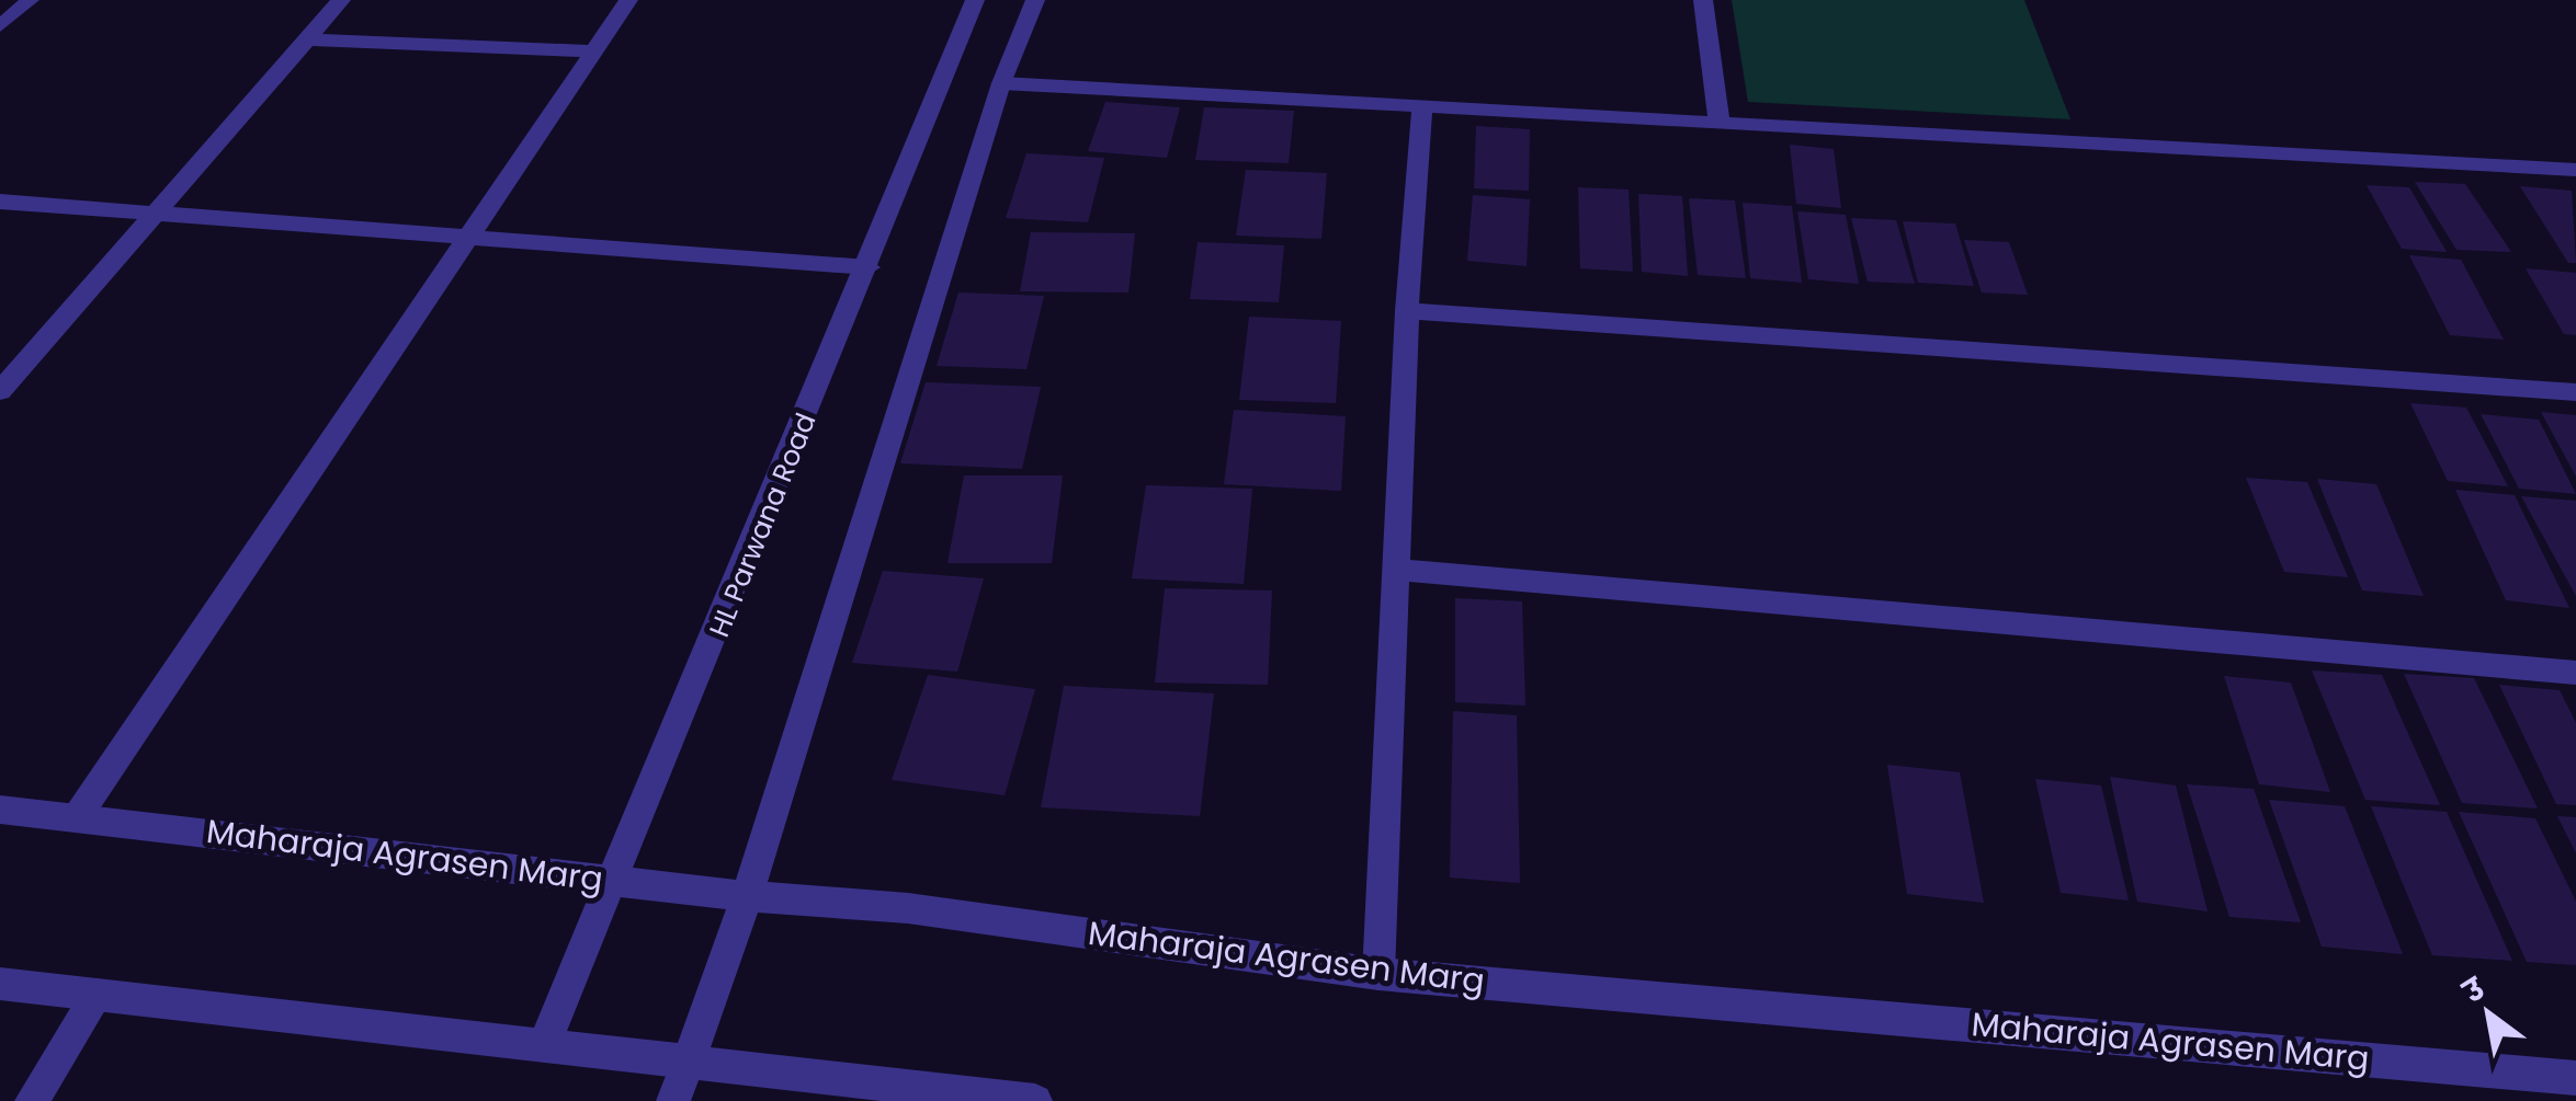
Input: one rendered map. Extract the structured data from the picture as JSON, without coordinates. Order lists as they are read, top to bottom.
{
  "streets": {
    "street": ["HL Parwana Road", "Maharaja Agrasen Marg"]
  },
  "crossings": [
    ["HL Parwana Road", "Maharaja Agrasen Marg"]
  ],
  "north": "top left"
}
